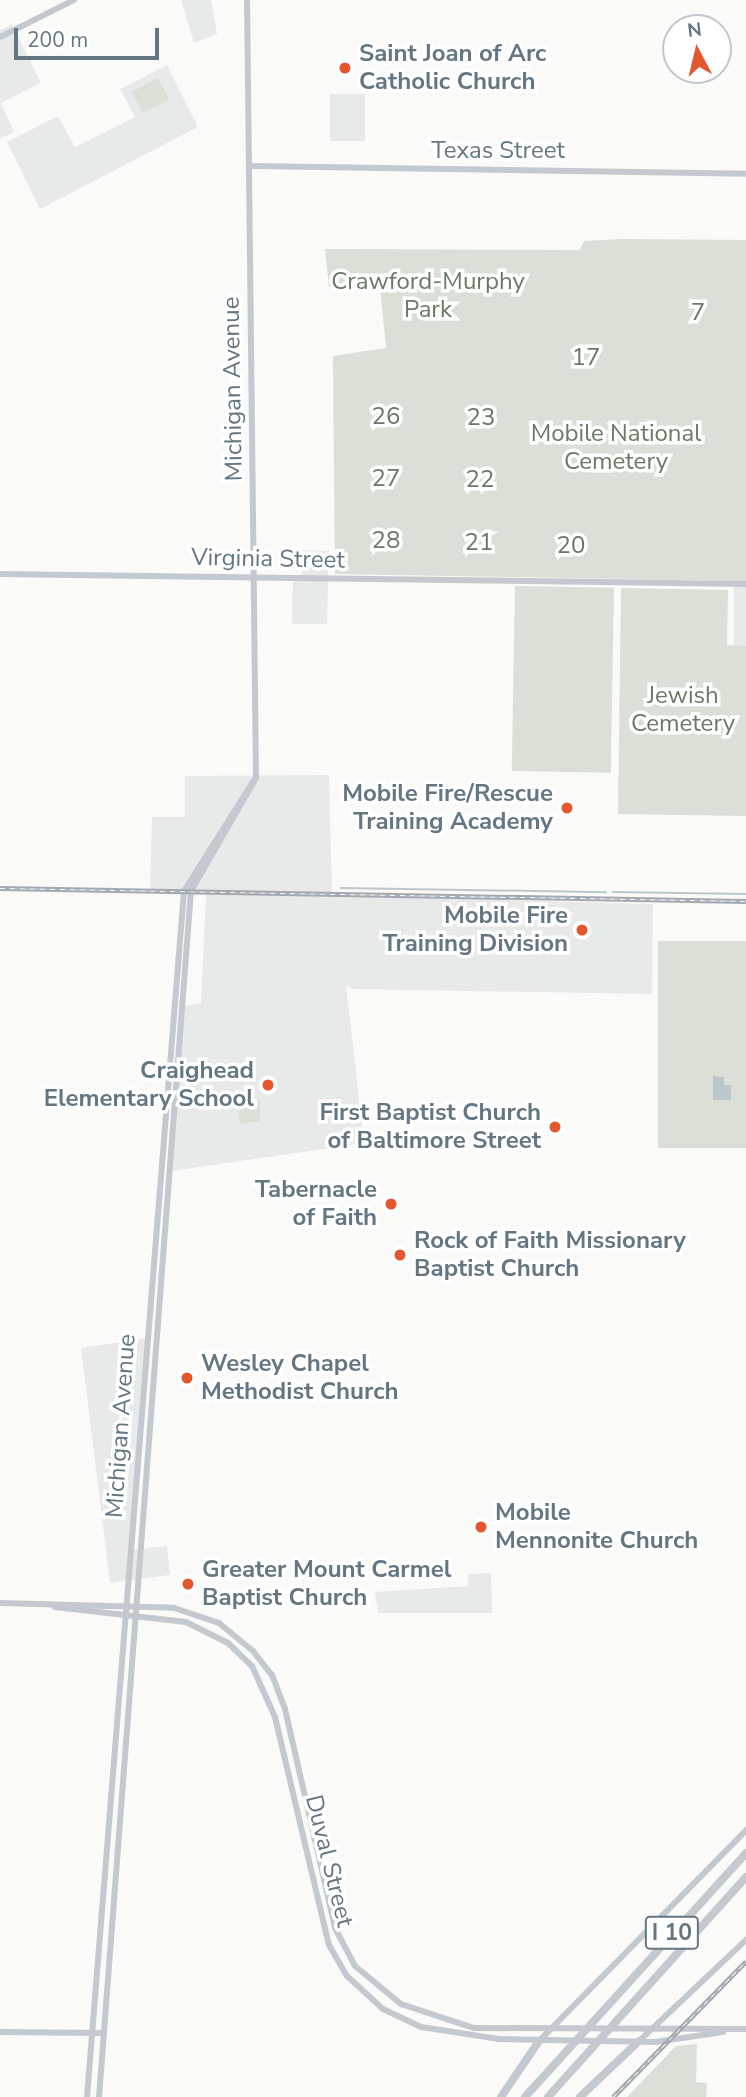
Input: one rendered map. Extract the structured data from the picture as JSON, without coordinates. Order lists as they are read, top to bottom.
{
  "streets": {
    "highway": ["I 10"],
    "main road": [
      "Texas Street",
      "Michigan Avenue",
      "Virginia Street",
      "Duval Street"
    ]
  },
  "crossings": [
    ["Texas Street", "Michigan Avenue"],
    ["Michigan Avenue", "Virginia Street"],
    ["Michigan Avenue", "Duval Street"]
  ],
  "parks": [
    "Crawford-Murphy Park",
    "7",
    "17",
    "26",
    "23",
    "Mobile National Cemetery",
    "27",
    "22",
    "28",
    "21",
    "20",
    "Jewish Cemetery"
  ],
  "places": [
    "Saint Joan of Arc Catholic Church",
    "Mobile Fire/Rescue Training Academy",
    "Mobile Fire Training Division",
    "Craighead Elementary School",
    "First Baptist Church of Baltimore Street",
    "Tabernacle of Faith",
    "Rock of Faith Missionary Baptist Church",
    "Wesley Chapel Methodist Church",
    "Mobile Mennonite Church",
    "Greater Mount Carmel Baptist Church"
  ],
  "scale_bar": "200 m",
  "north": "top"
}
